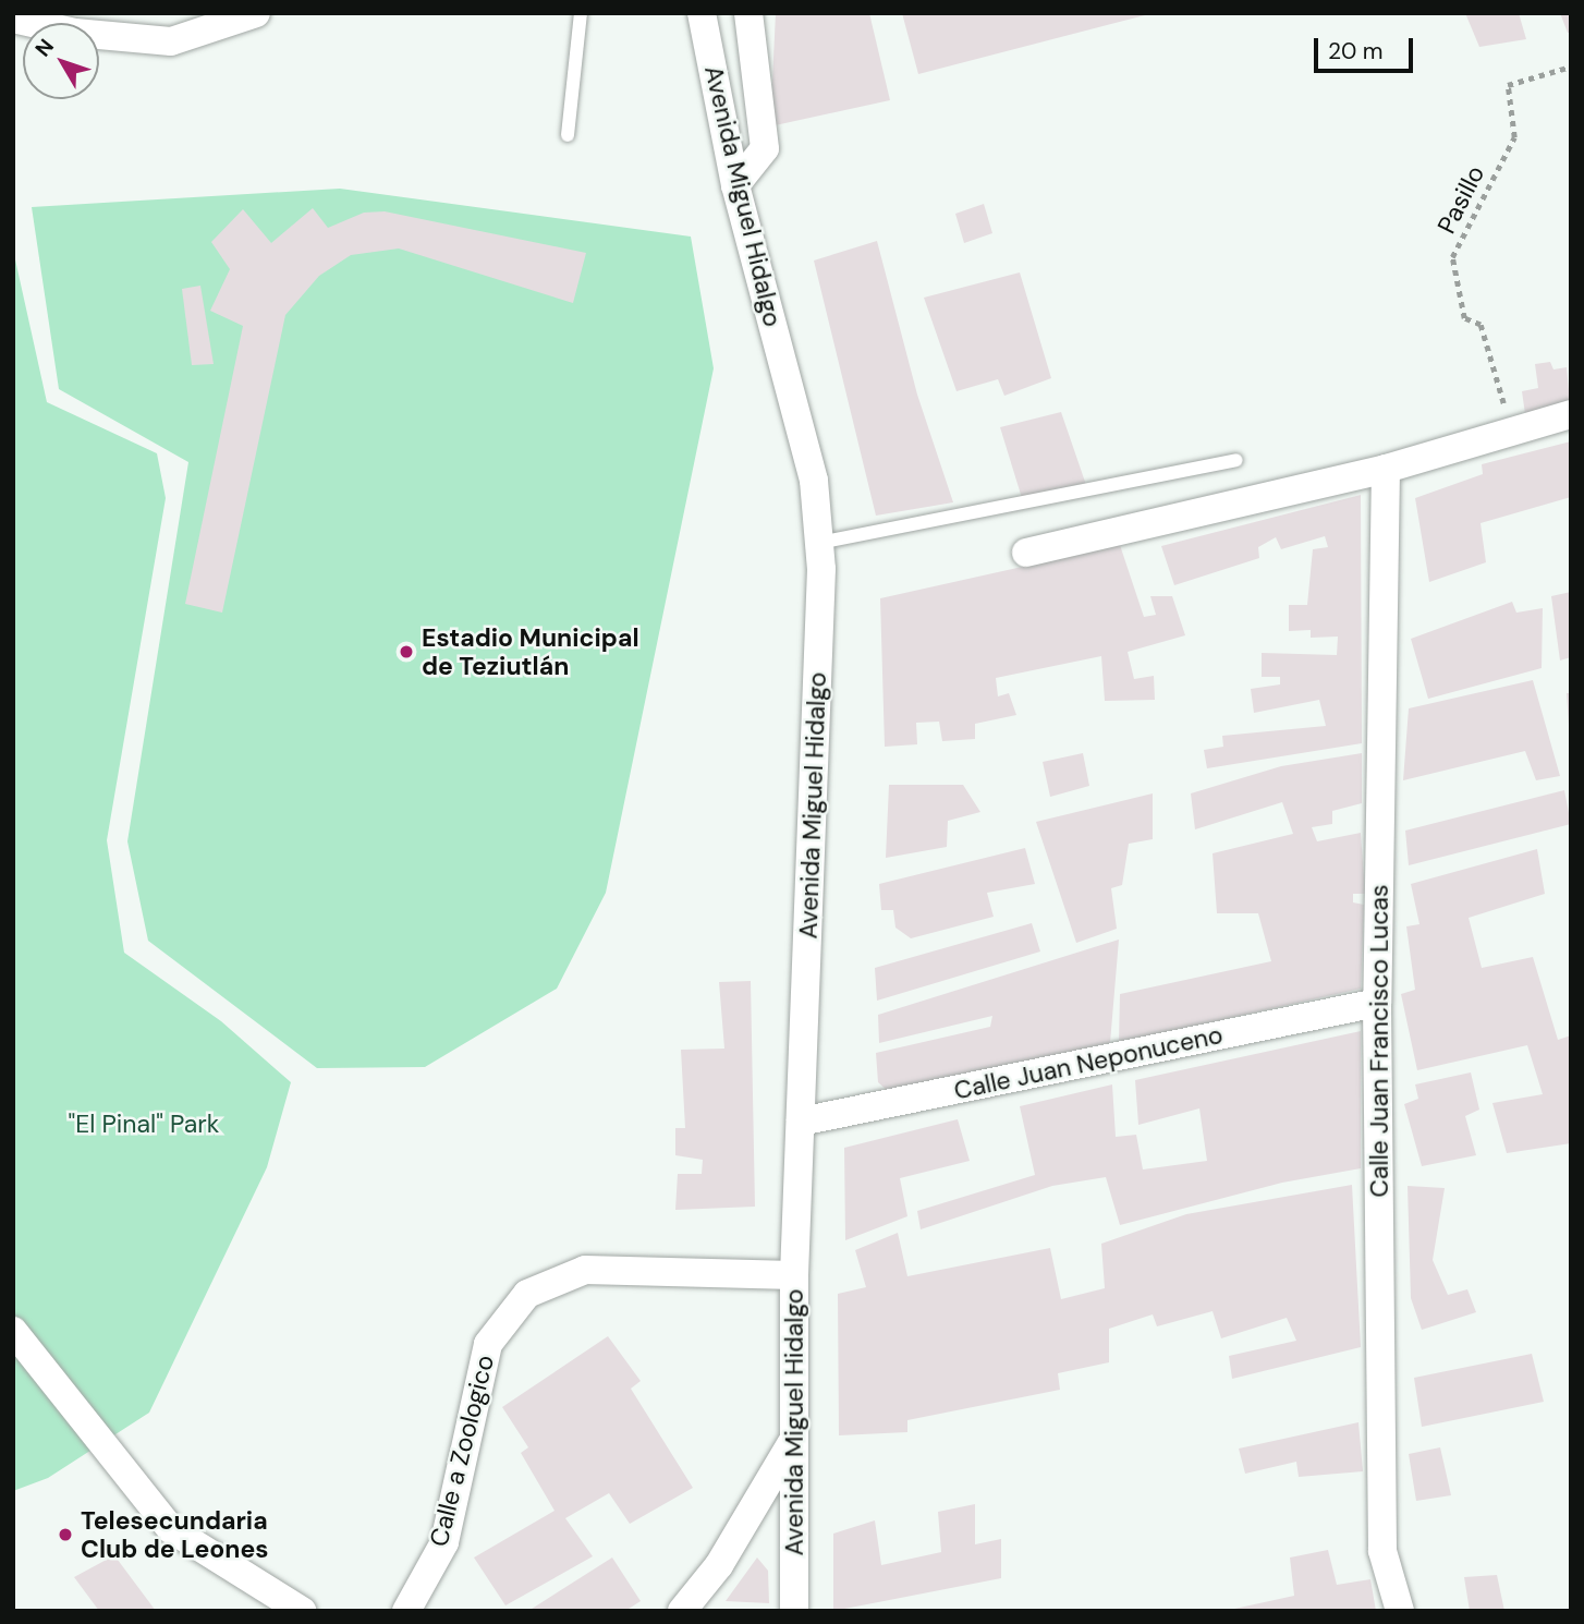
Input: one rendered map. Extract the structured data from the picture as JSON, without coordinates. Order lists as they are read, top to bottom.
{
  "streets": {
    "street": [
      "Avenida Miguel Hidalgo",
      "Calle Juan Francisco Lucas",
      "Calle Juan Neponuceno",
      "Calle a Zoologico"
    ],
    "path": ["Pasillo"]
  },
  "crossings": [
    ["Avenida Miguel Hidalgo", "Calle Juan Neponuceno"],
    ["Avenida Miguel Hidalgo", "Calle a Zoologico"],
    ["Calle Juan Francisco Lucas", "Calle Juan Neponuceno"]
  ],
  "parks": ["\"El Pinal\" Park"],
  "places": ["Estadio Municipal de Teziutlán", "Telesecundaria Club de Leones"],
  "scale_bar": "20 m",
  "north": "top left"
}
